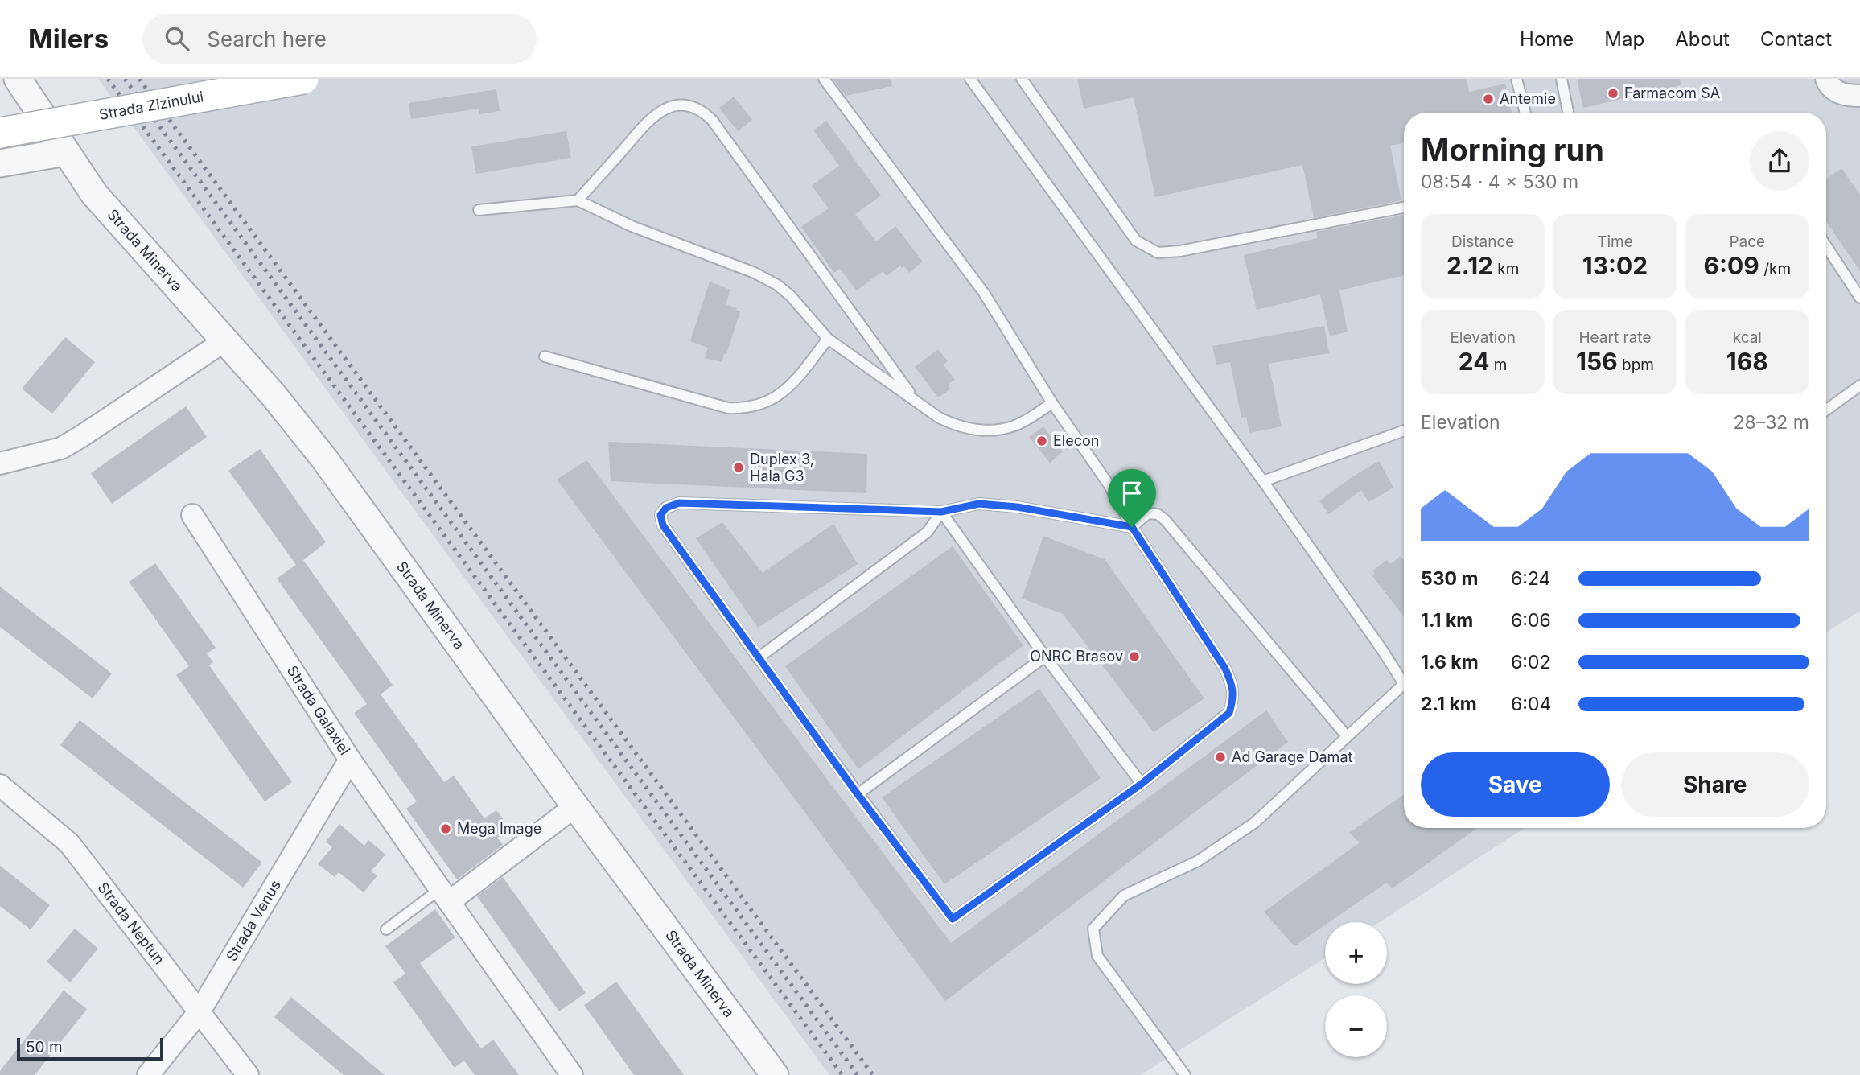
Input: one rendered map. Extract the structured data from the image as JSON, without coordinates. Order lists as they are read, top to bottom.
{
  "streets": {
    "main road": ["Strada Zizinului"],
    "street": [
      "Strada Minerva",
      "Strada Galaxiei",
      "Strada Venus",
      "Strada Neptun"
    ]
  },
  "crossings": [
    ["Strada Galaxiei", "Strada Venus"],
    ["Strada Venus", "Strada Neptun"]
  ],
  "places": [
    "Farmacom SA",
    "Antemie",
    "Elecon",
    "Duplex 3, Hala G3",
    "ONRC Brasov",
    "Ad Garage Damat",
    "Mega Image"
  ],
  "scale_bar": "50 m",
  "page": {
    "header": "Milers",
    "search": "Search here",
    "nav": [
      "Home",
      "Map",
      "About",
      "Contact"
    ],
    "heading": ["Morning run", "08:54 · 4 × 530 m"],
    "stats": [
      ["Distance", "2.12 km"],
      ["Time", "13:02"],
      ["Pace", "6:09 /km"],
      ["Elevation", "24 m"],
      ["Heart rate", "156 bpm"],
      ["kcal", "168"]
    ],
    "chart": ["Elevation", "28–32 m"],
    "list": [
      {
        "name": "530 m",
        "note": "6:24"
      },
      {
        "name": "1.1 km",
        "note": "6:06"
      },
      {
        "name": "1.6 km",
        "note": "6:02"
      },
      {
        "name": "2.1 km",
        "note": "6:04"
      }
    ],
    "buttons": ["Save", "Share"],
    "map_buttons": ["+", "−"],
    "scale": "50 m"
  }
}
